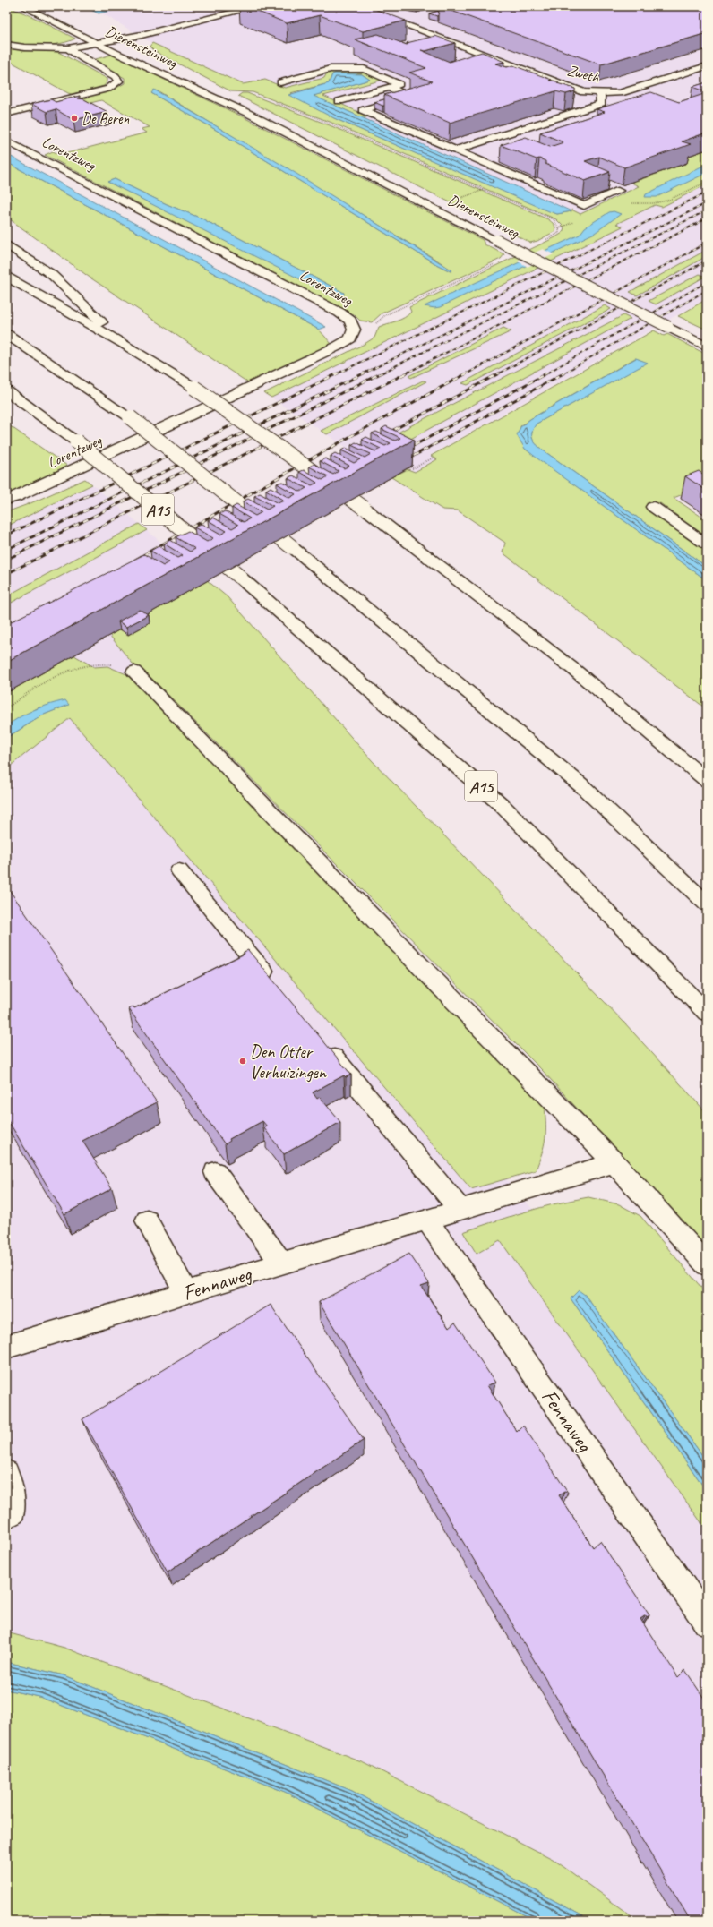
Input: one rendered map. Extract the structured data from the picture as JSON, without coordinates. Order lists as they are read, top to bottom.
{
  "streets": {
    "main road": [
      "Dierensteinweg",
      "Zweth",
      "Lorentzweg",
      "A15",
      "Fennaweg"
    ]
  },
  "places": ["De Beren", "Den Otter Verhuizingen"]
}
